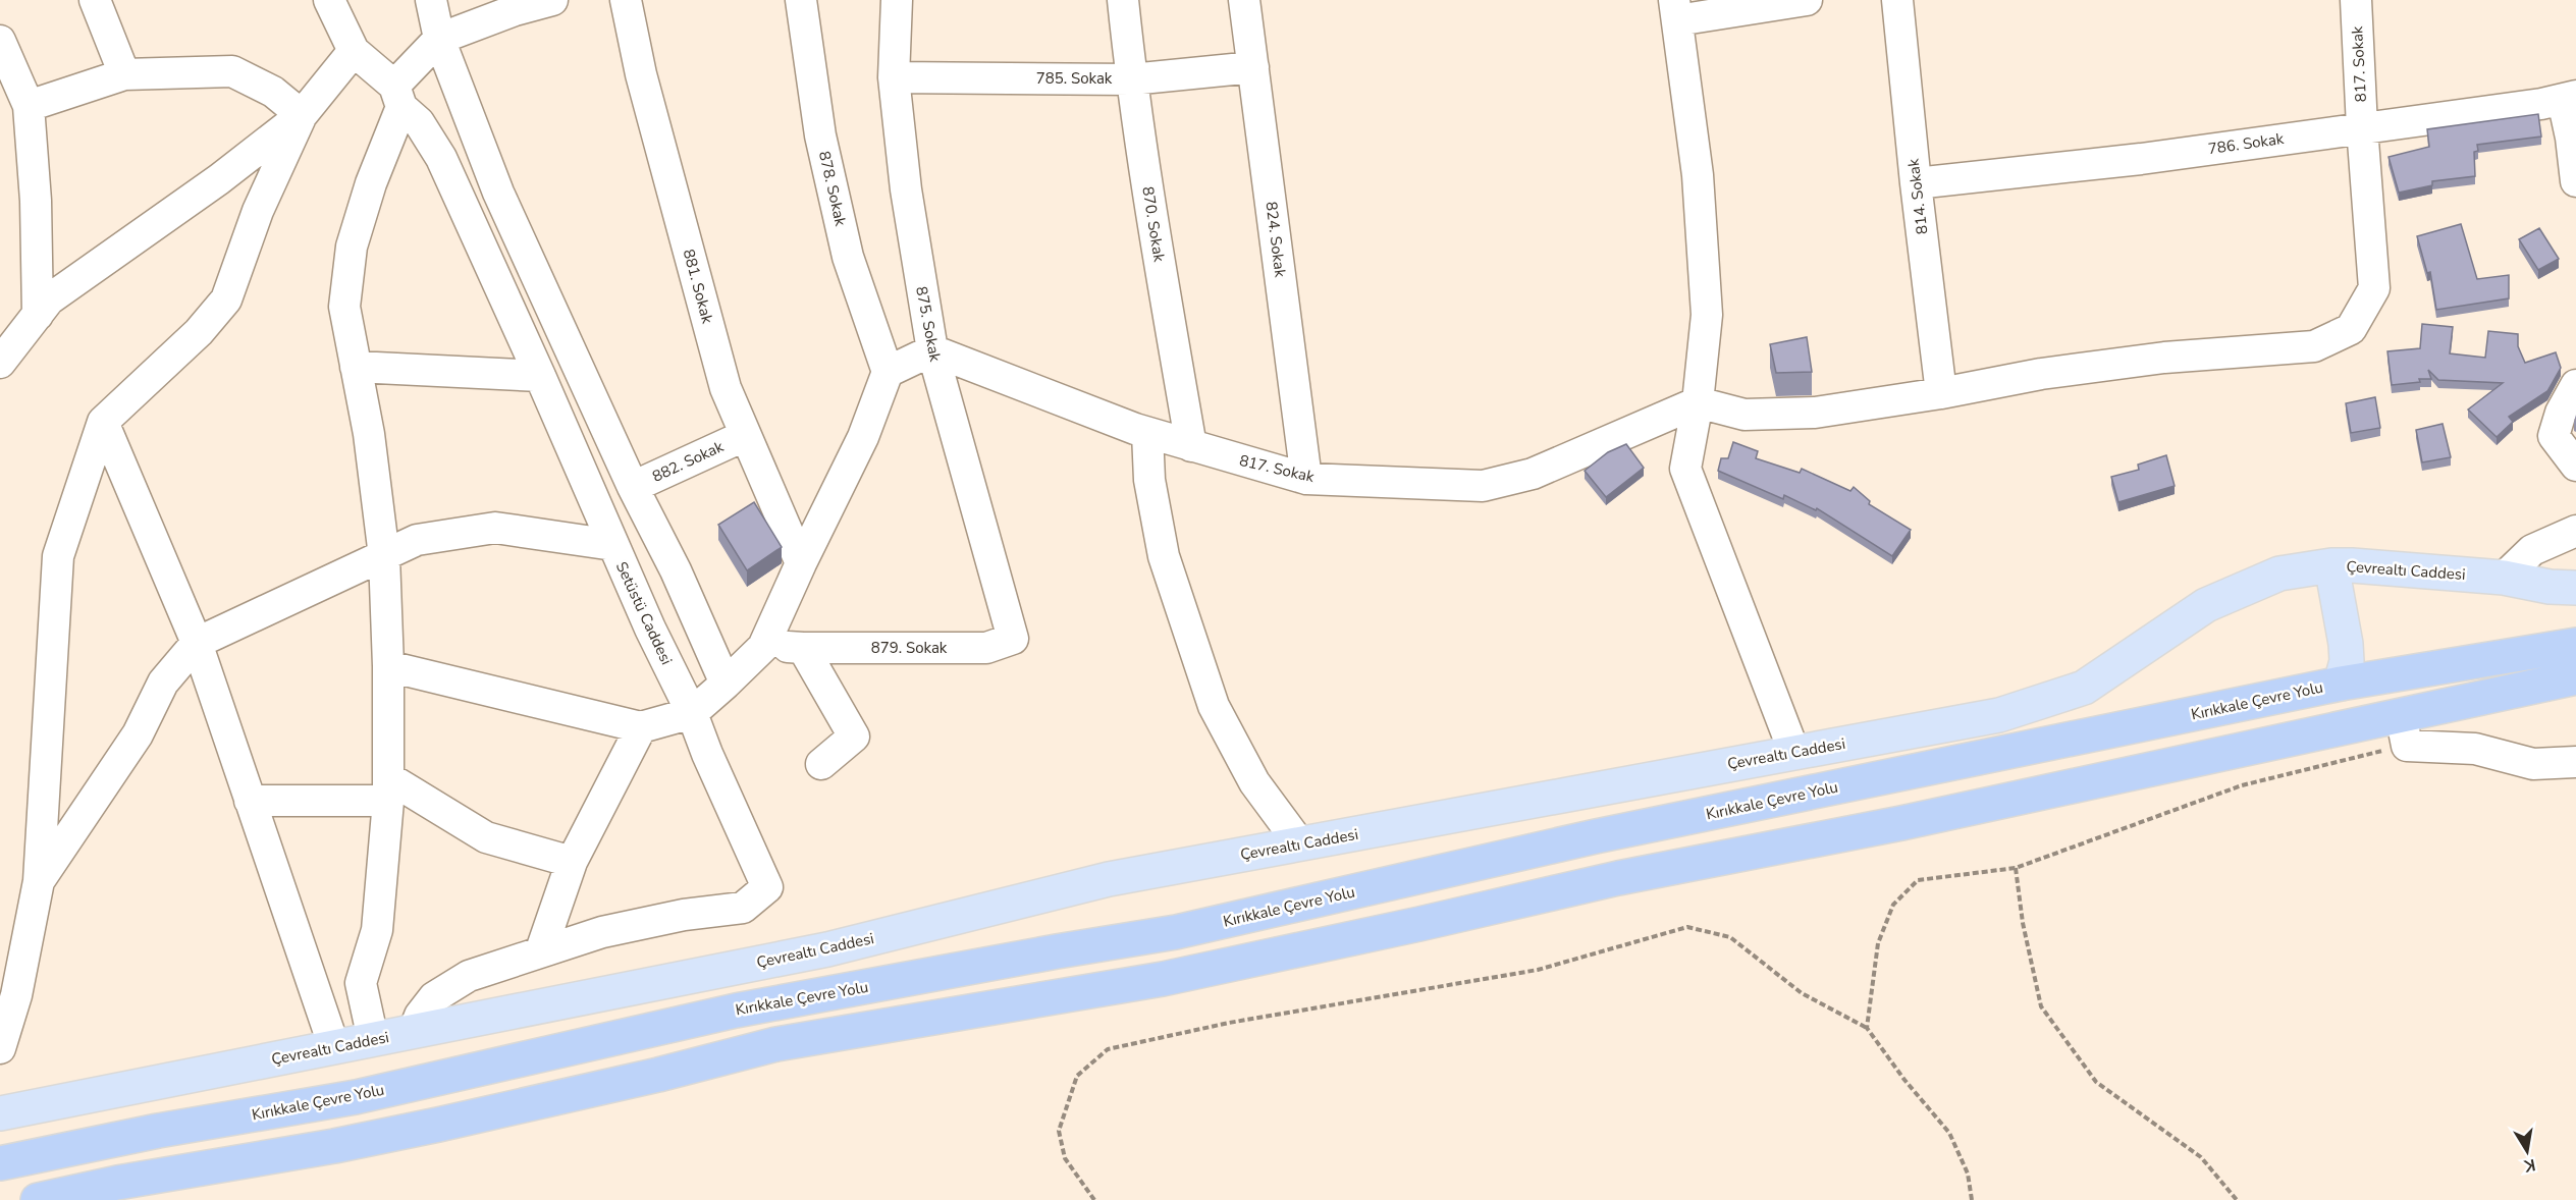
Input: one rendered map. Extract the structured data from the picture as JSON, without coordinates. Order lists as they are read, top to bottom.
{
  "streets": {
    "highway": ["Kırıkkale Çevre Yolu"],
    "main road": ["Çevrealtı Caddesi"],
    "street": [
      "817. Sokak",
      "785. Sokak",
      "786. Sokak",
      "878. Sokak",
      "814. Sokak",
      "870. Sokak",
      "824. Sokak",
      "881. Sokak",
      "875. Sokak",
      "882. Sokak",
      "Setüstü Caddesi",
      "879. Sokak"
    ]
  },
  "crossings": [
    ["817. Sokak", "786. Sokak"],
    ["817. Sokak", "814. Sokak"],
    ["817. Sokak", "870. Sokak"],
    ["817. Sokak", "824. Sokak"],
    ["817. Sokak", "875. Sokak"],
    ["785. Sokak", "870. Sokak"],
    ["785. Sokak", "824. Sokak"],
    ["785. Sokak", "875. Sokak"],
    ["786. Sokak", "814. Sokak"],
    ["881. Sokak", "882. Sokak"],
    ["875. Sokak", "879. Sokak"],
    ["Çevrealtı Caddesi", "Setüstü Caddesi"]
  ],
  "north": "bottom"
}
